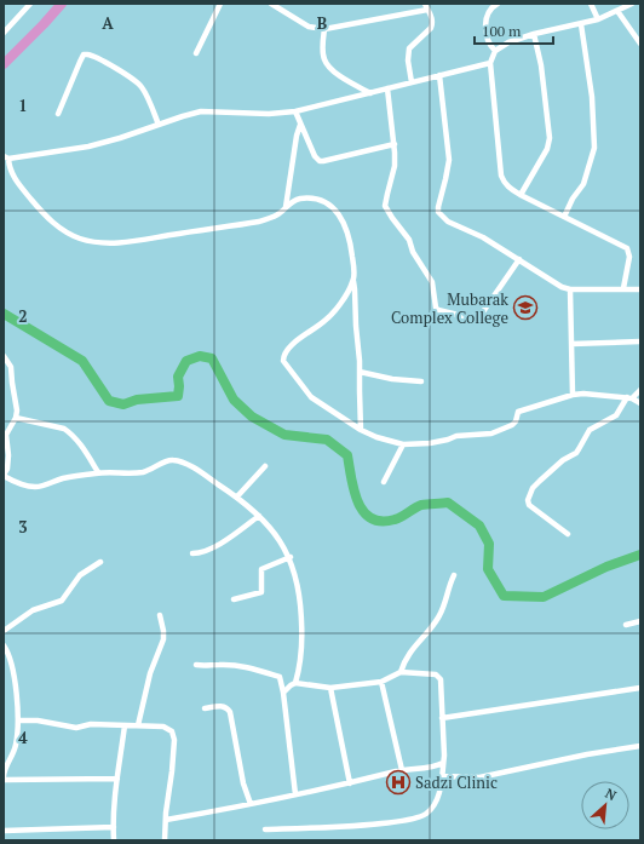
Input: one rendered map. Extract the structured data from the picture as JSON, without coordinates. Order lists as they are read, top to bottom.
{
  "places": {
    "school or university": ["Mubarak Complex College"],
    "hospital": ["Sadzi Clinic"]
  },
  "scale_bar": "100 m",
  "north": "top right",
  "grid": {
    "columns": ["A", "B"],
    "rows": [
      "1",
      "2",
      "3",
      "4"
    ]
  }
}
